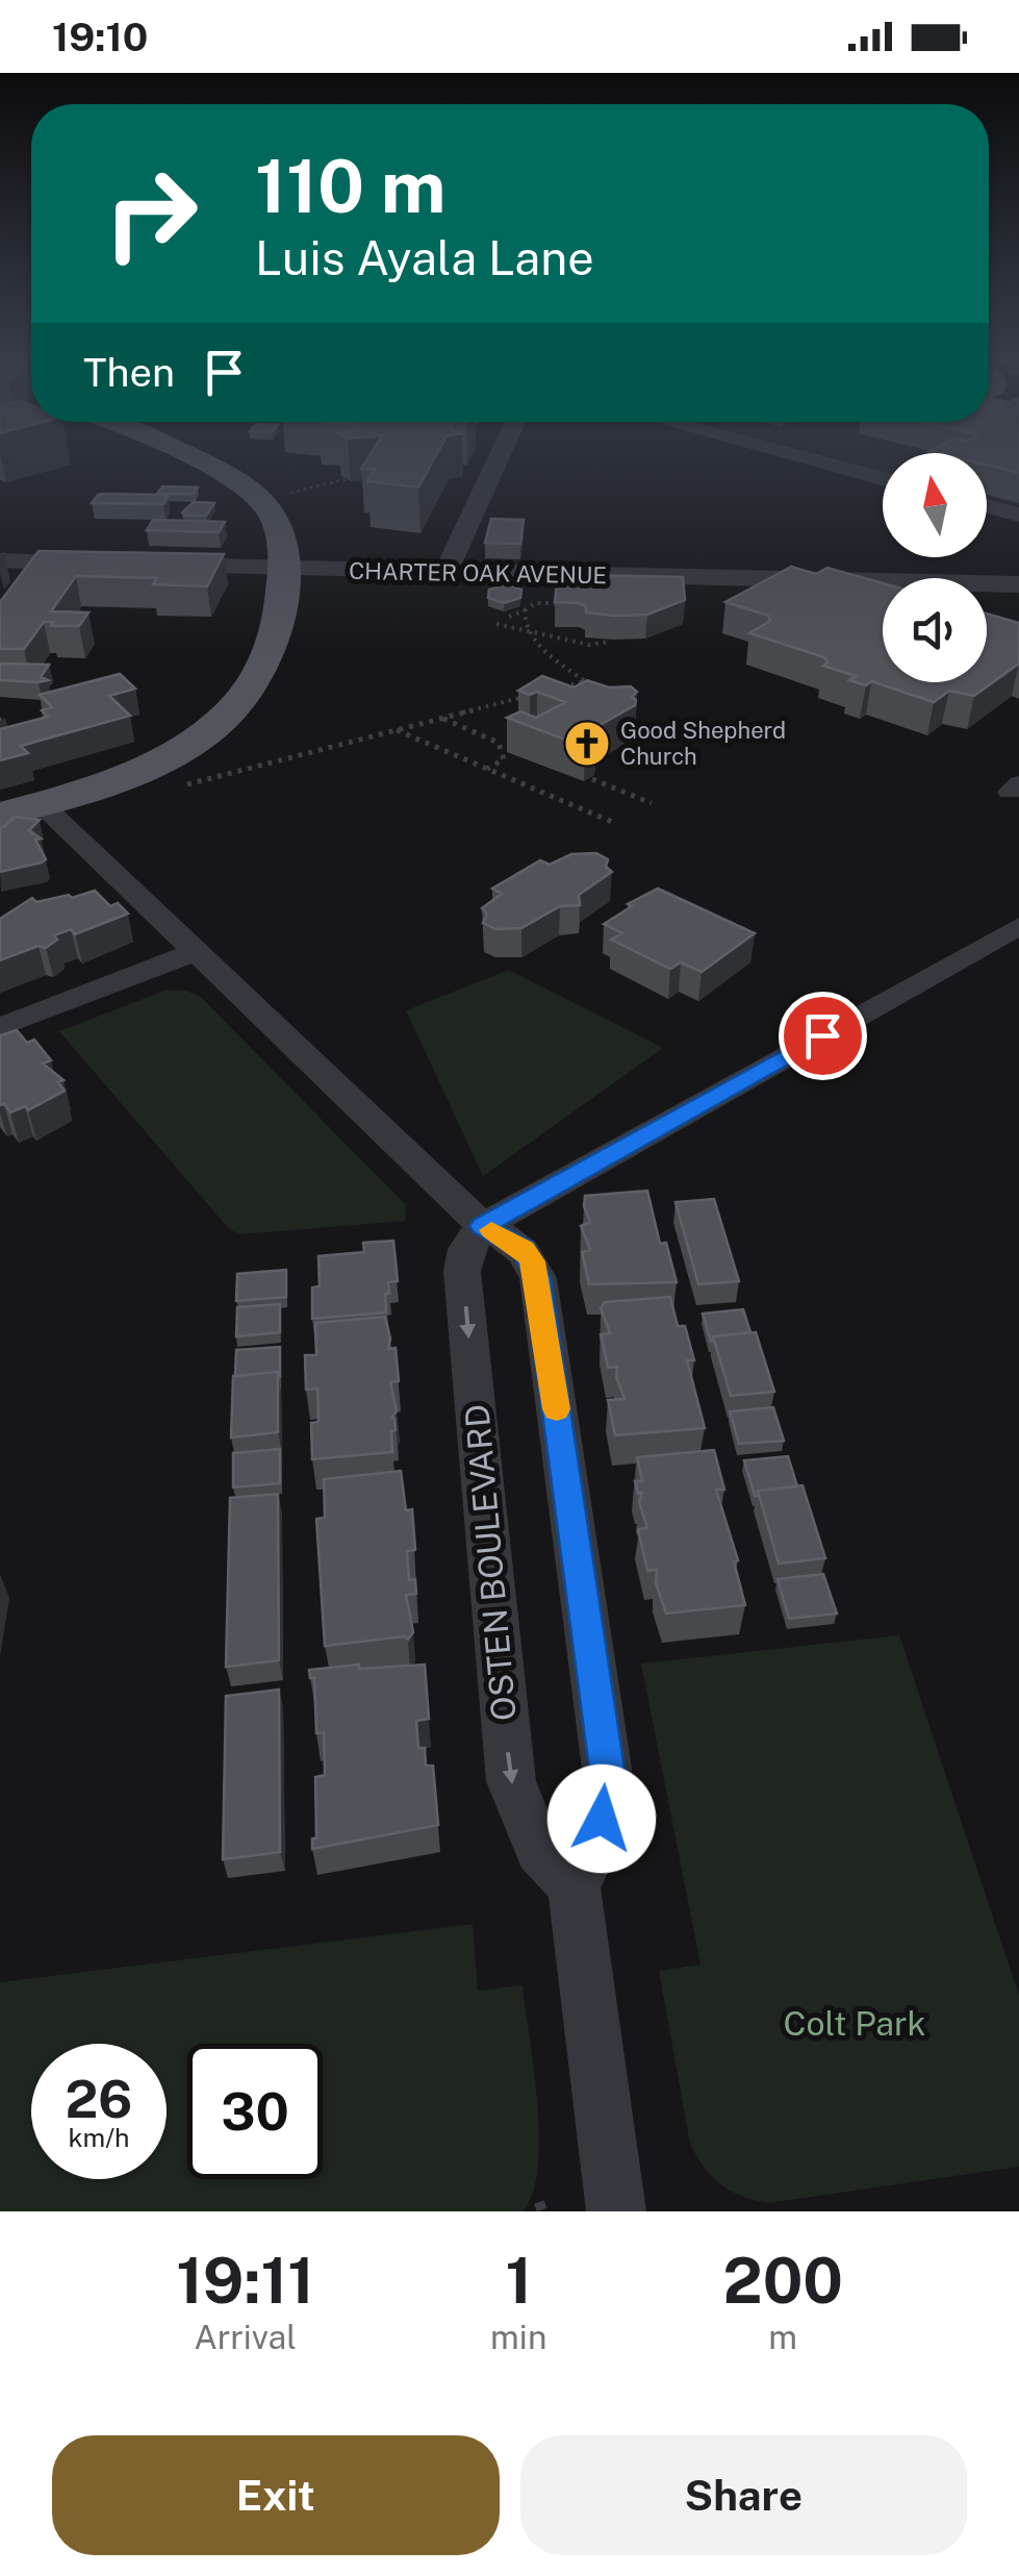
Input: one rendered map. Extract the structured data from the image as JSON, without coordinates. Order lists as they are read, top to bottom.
{
  "streets": {
    "street": ["CHARTER OAK AVENUE", "OSTEN BOULEVARD"]
  },
  "parks": ["Colt Park"],
  "places": {
    "church": ["Good Shepherd Church"]
  },
  "north": "top",
  "page": {
    "status": "19:10",
    "turn": ["110 m", "Luis Ayala Lane"],
    "then": "Then",
    "speed": "26 km/h",
    "limit": "30",
    "eta": [
      "19:11",
      "Arrival",
      "1",
      "min",
      "200",
      "m"
    ],
    "buttons": ["Exit", "Share"]
  }
}
